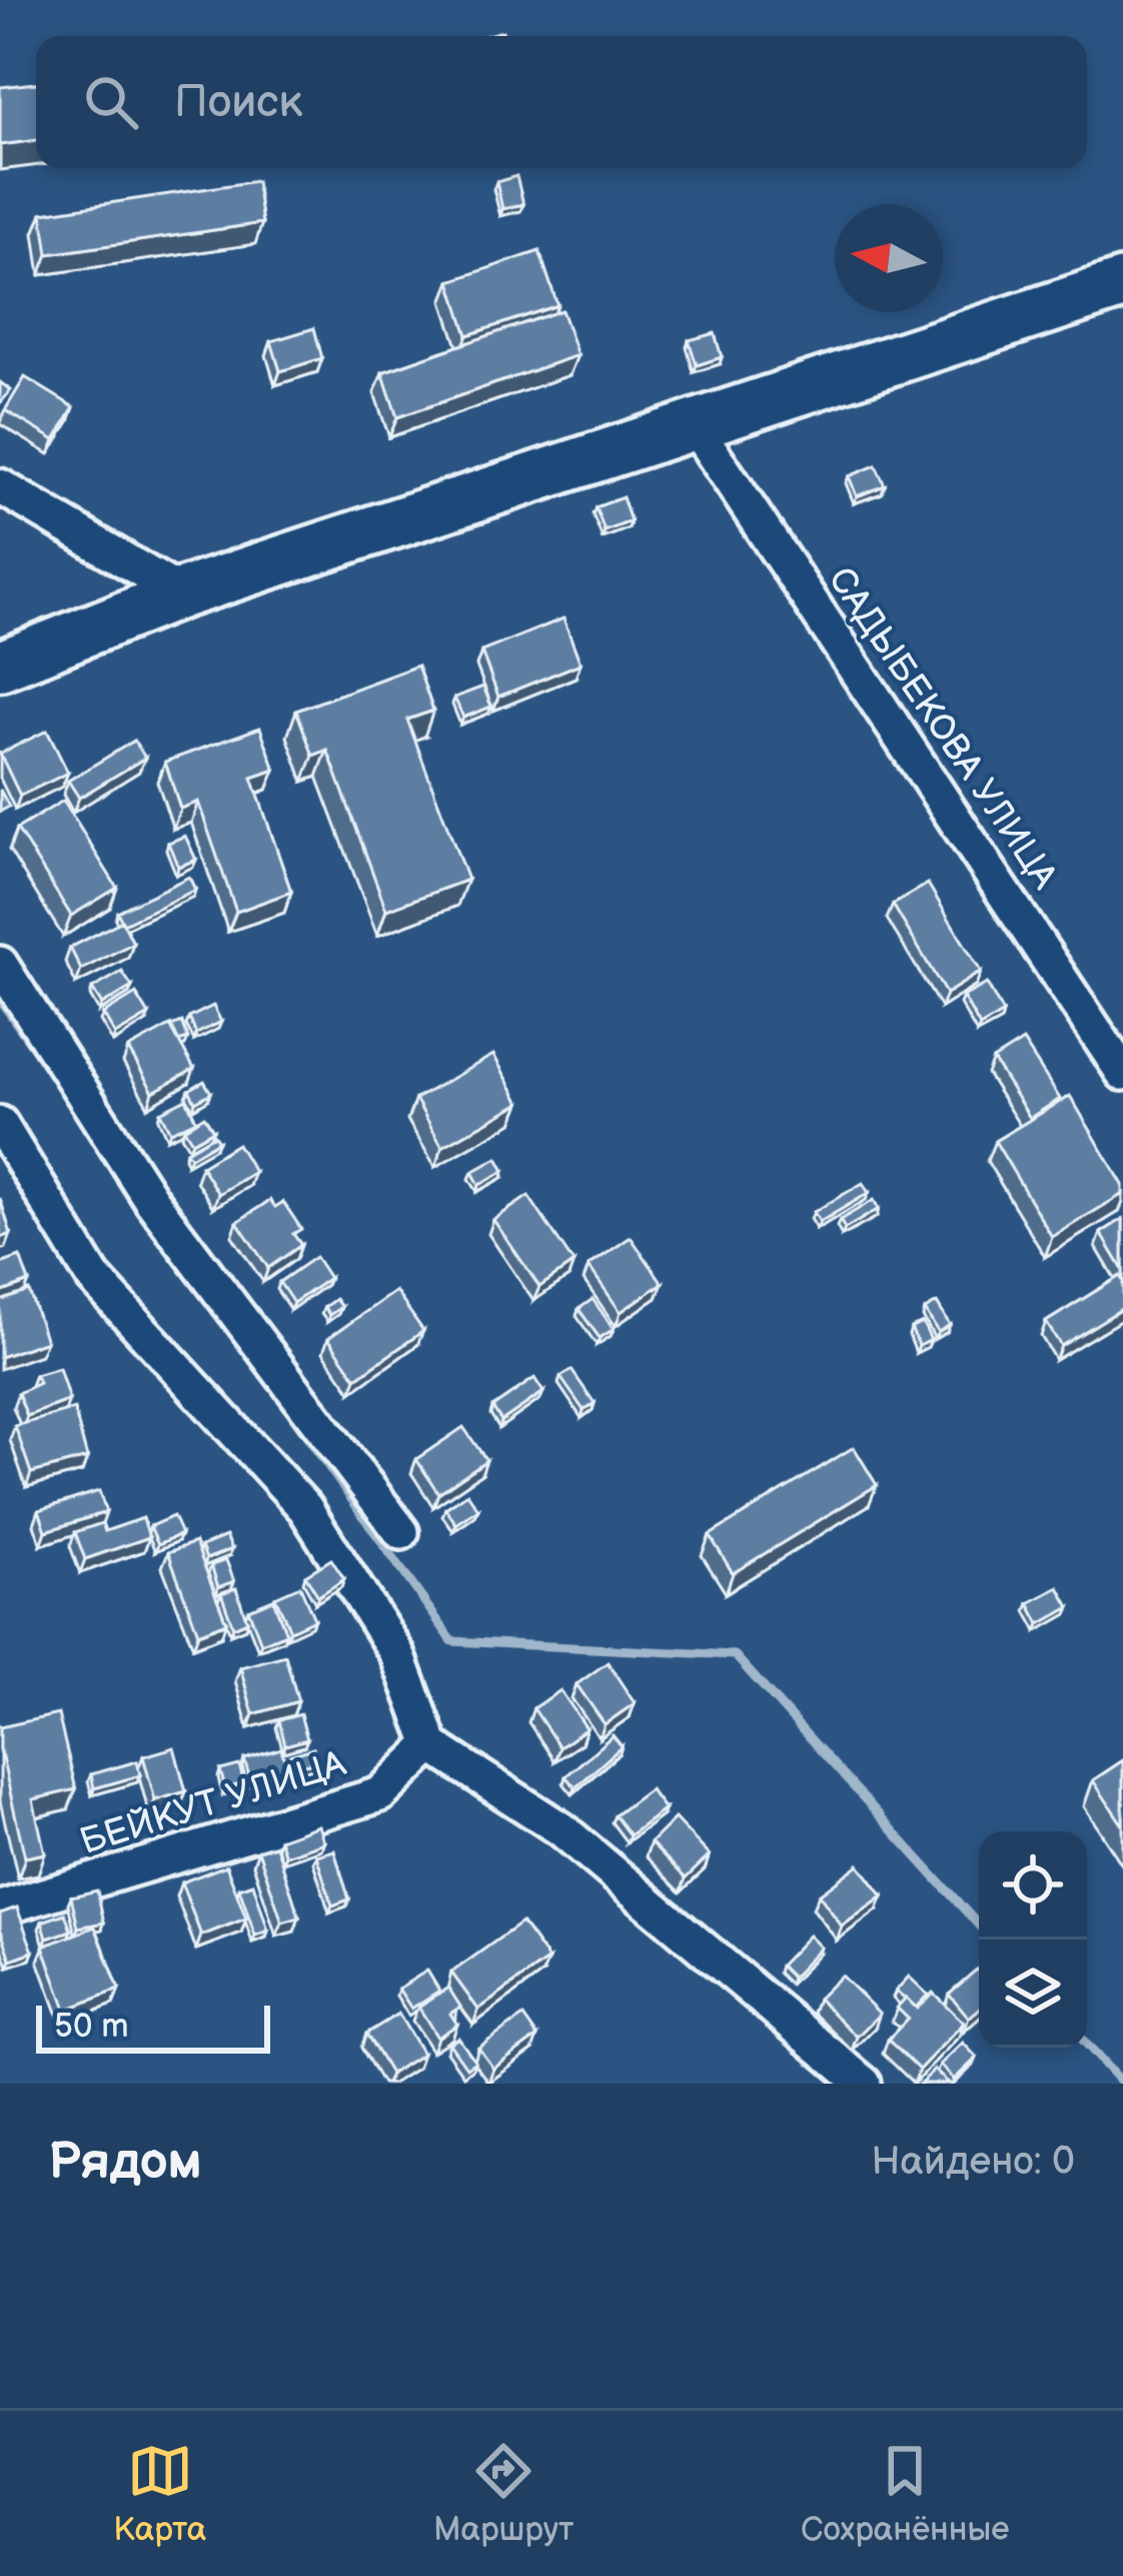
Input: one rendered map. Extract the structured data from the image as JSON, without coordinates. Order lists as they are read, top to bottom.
{
  "streets": {
    "street": ["САДЫБЕКОВА УЛИЦА", "БЕЙКУТ УЛИЦА"]
  },
  "scale_bar": "50 m",
  "north": "left",
  "page": {
    "search": "Поиск",
    "scale": "50 m",
    "heading": ["Рядом", "Найдено: 0"],
    "nav": ["Карта", "Маршрут", "Сохранённые"]
  }
}
